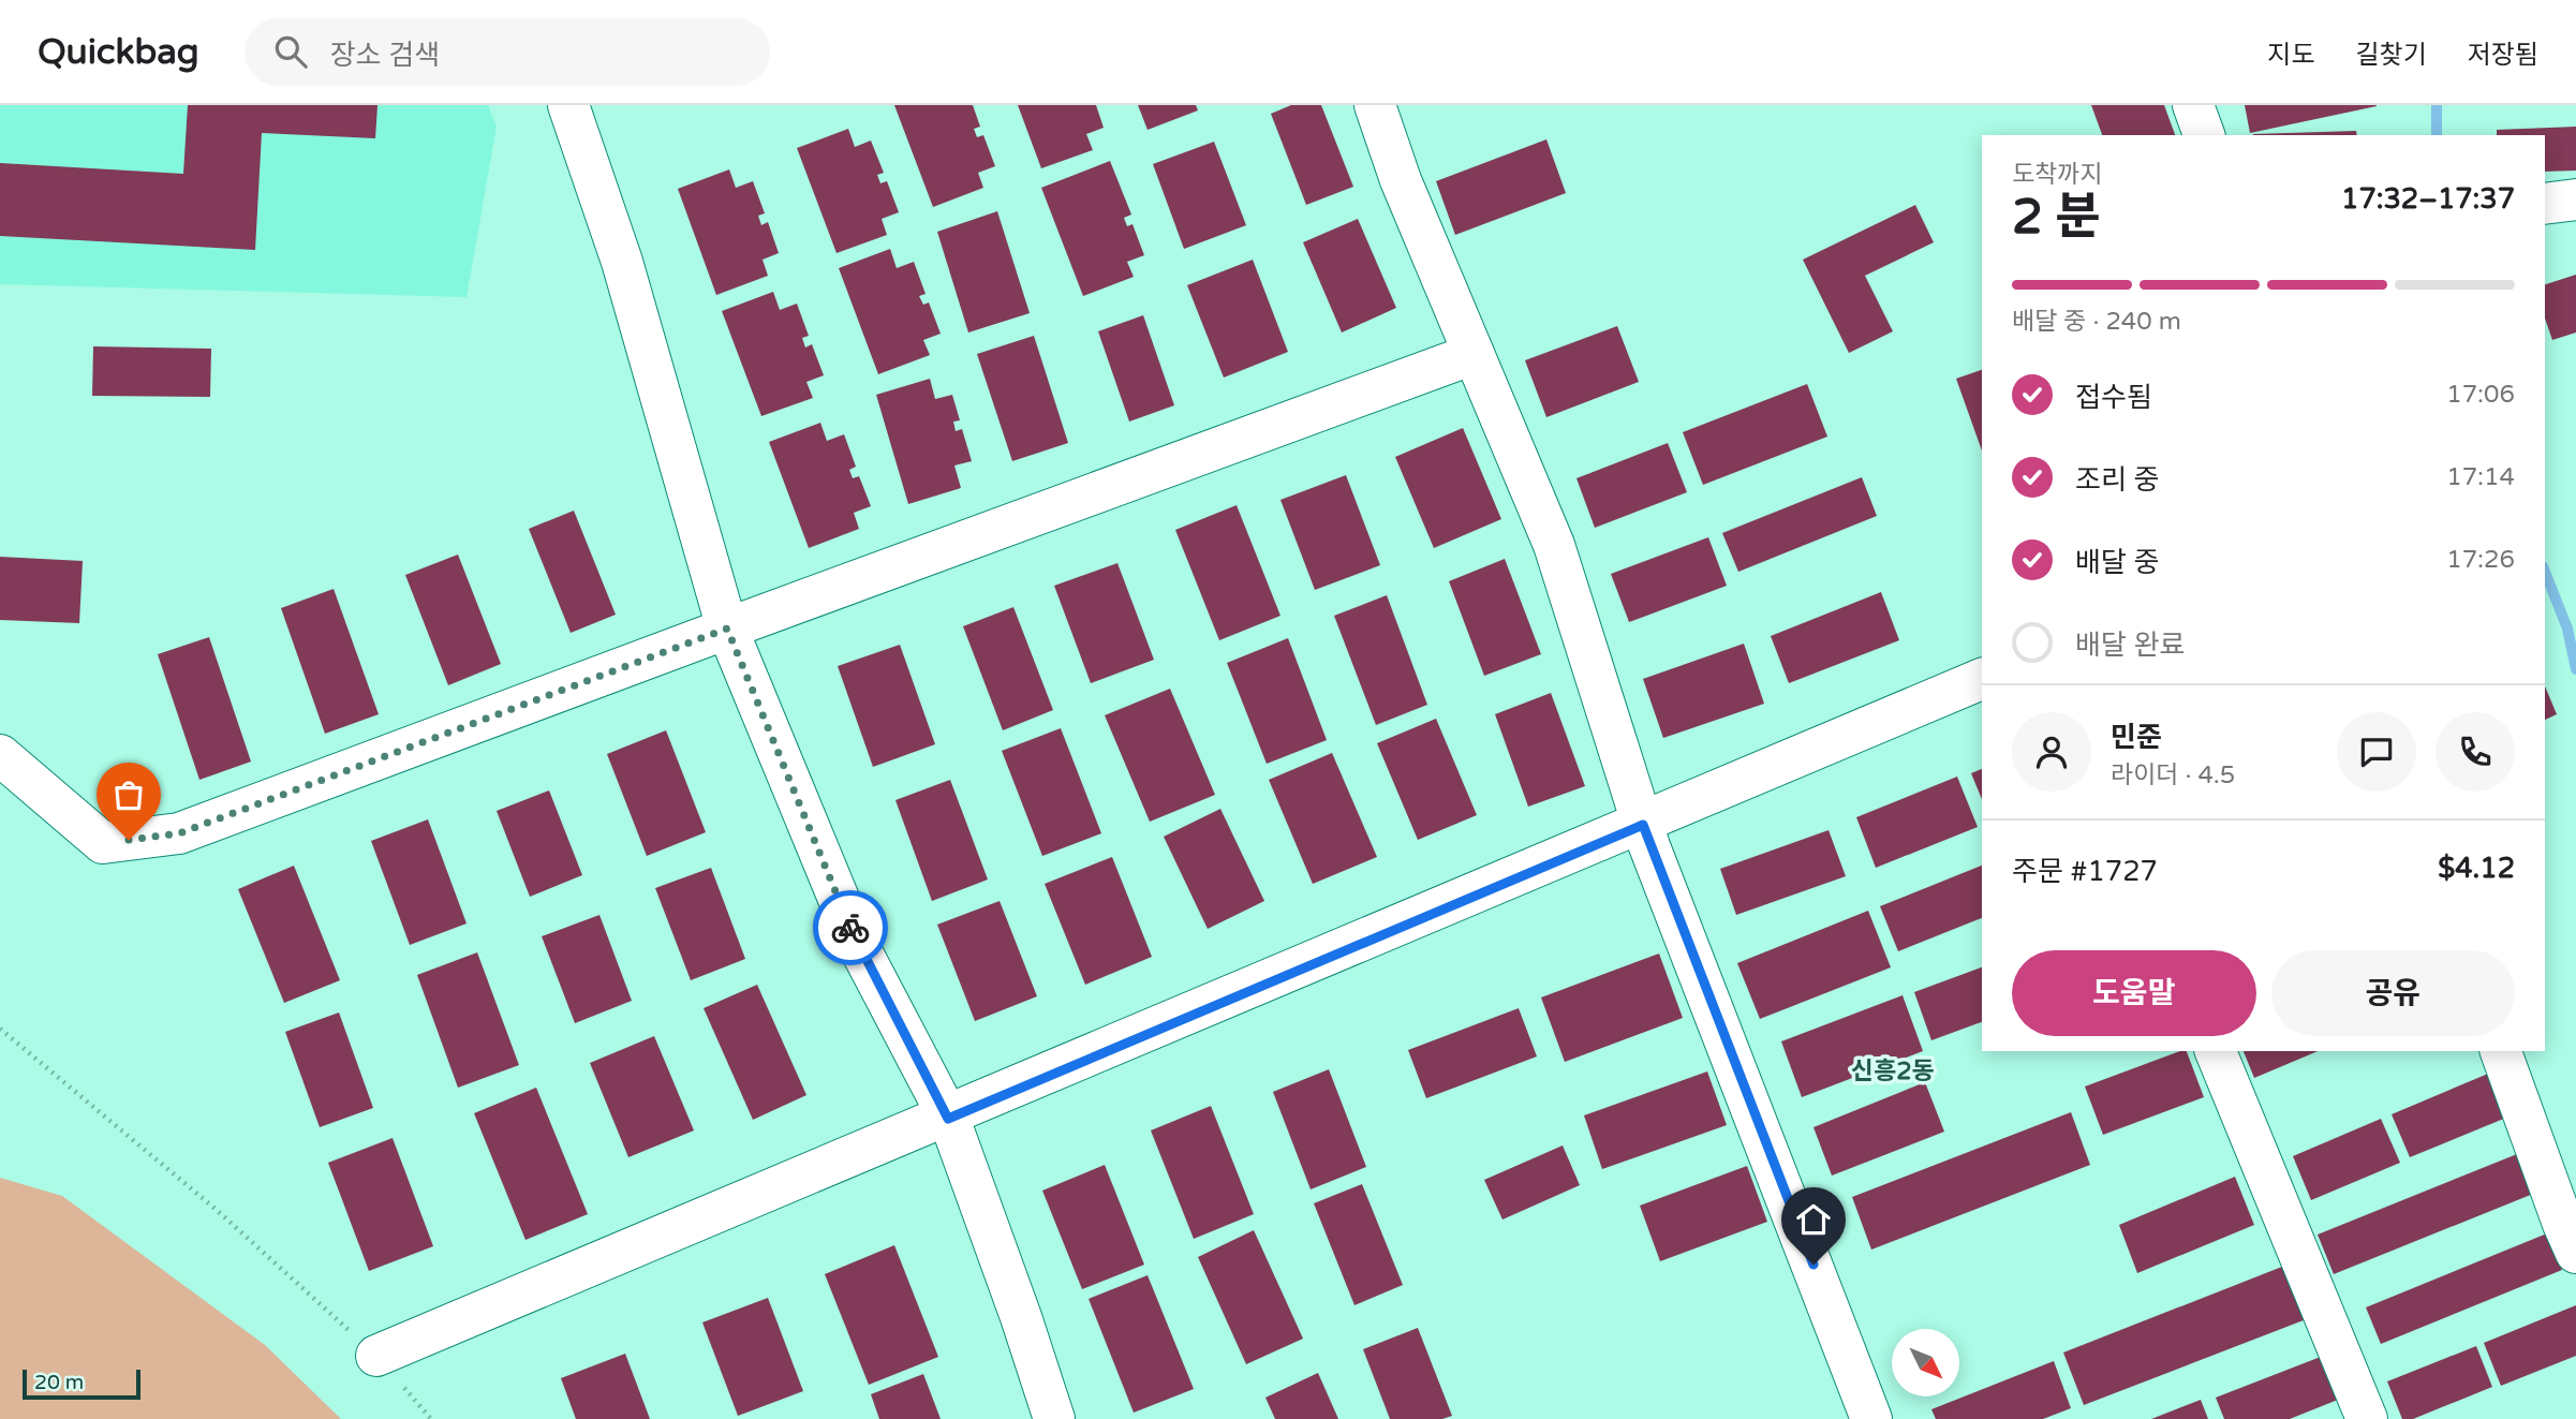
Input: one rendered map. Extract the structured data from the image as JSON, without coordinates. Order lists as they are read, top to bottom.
{
  "districts": ["신흥2동"],
  "scale_bar": "20 m",
  "north": "bottom right",
  "page": {
    "header": "Quickbag",
    "search": "장소 검색",
    "nav": ["지도", "길찾기", "저장됨"],
    "heading": ["2 분", "도착까지", "17:32–17:37"],
    "panel": [
      "민준",
      "라이더 · 4.5",
      "주문 #1727",
      "$4.12"
    ],
    "bar": "배달 중 · 240 m",
    "list": [
      ["접수됨", "17:06"],
      ["조리 중", "17:14"],
      ["배달 중", "17:26"],
      "배달 완료"
    ],
    "buttons": ["도움말", "공유"],
    "scale": "20 m"
  }
}
